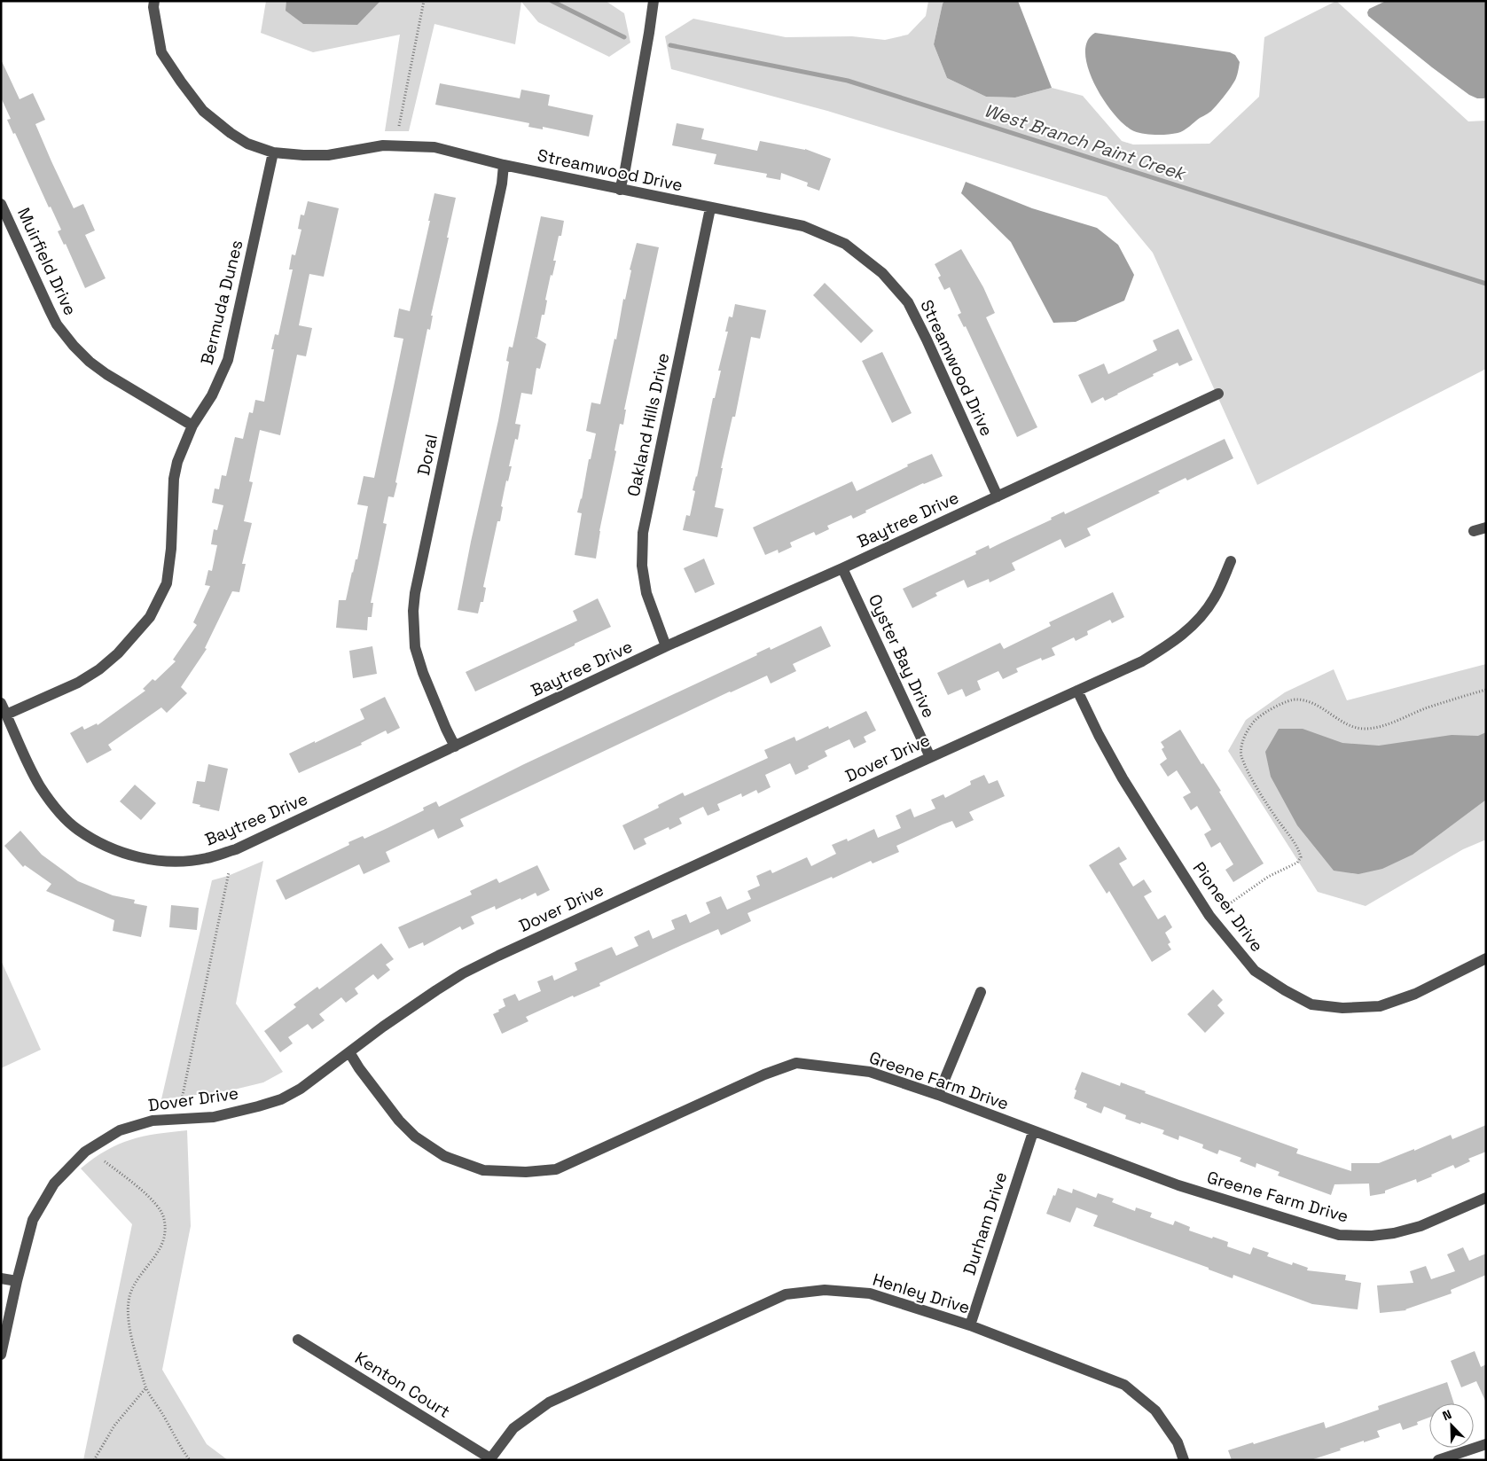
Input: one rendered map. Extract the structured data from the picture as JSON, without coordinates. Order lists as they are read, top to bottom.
{
  "streets": {
    "street": [
      "Streamwood Drive",
      "Muirfield Drive",
      "Bermuda Dunes",
      "Oakland Hills Drive",
      "Doral",
      "Baytree Drive",
      "Oyster Bay Drive",
      "Dover Drive",
      "Pioneer Drive",
      "Greene Farm Drive",
      "Durham Drive",
      "Henley Drive",
      "Kenton Court"
    ]
  },
  "crossings": [
    ["Streamwood Drive", "Bermuda Dunes"],
    ["Streamwood Drive", "Oakland Hills Drive"],
    ["Streamwood Drive", "Doral"],
    ["Streamwood Drive", "Baytree Drive"],
    ["Muirfield Drive", "Bermuda Dunes"],
    ["Bermuda Dunes", "Baytree Drive"],
    ["Oakland Hills Drive", "Baytree Drive"],
    ["Doral", "Baytree Drive"],
    ["Baytree Drive", "Oyster Bay Drive"],
    ["Oyster Bay Drive", "Dover Drive"],
    ["Dover Drive", "Pioneer Drive"],
    ["Dover Drive", "Greene Farm Drive"],
    ["Greene Farm Drive", "Durham Drive"],
    ["Durham Drive", "Henley Drive"],
    ["Henley Drive", "Kenton Court"]
  ],
  "water": ["West Branch Paint Creek"],
  "north": "top left"
}
